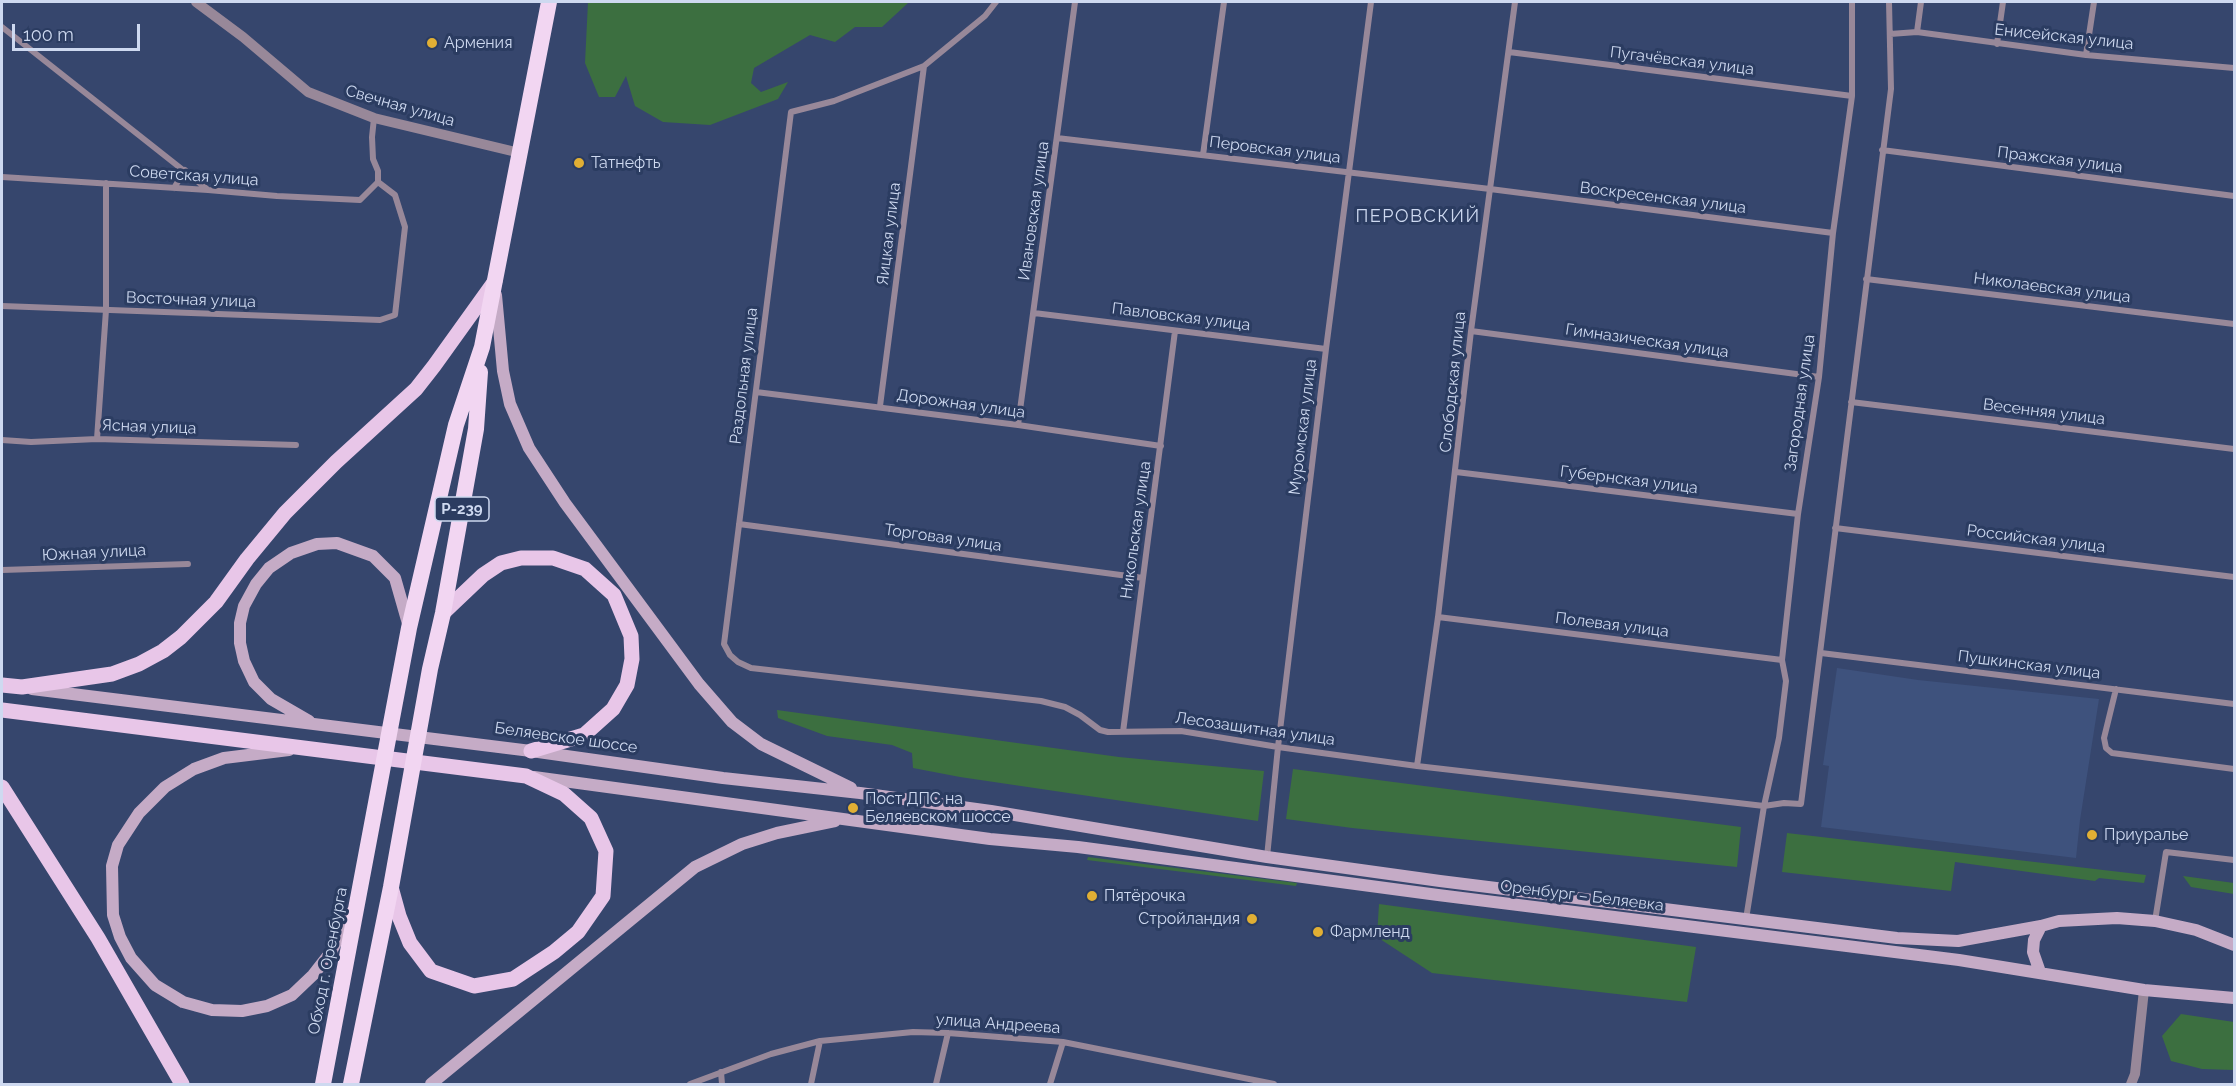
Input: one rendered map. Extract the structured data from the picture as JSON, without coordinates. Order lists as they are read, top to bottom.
{
  "streets": {
    "highway": ["Р-239", "Обход г. Оренбурга"],
    "main road": ["Беляевское шоссе", "Оренбург – Беляевка"],
    "street": [
      "Енисейская улица",
      "Пугачёвская улица",
      "Свечная улица",
      "Перовская улица",
      "Пражская улица",
      "Советская улица",
      "Воскресенская улица",
      "Ивановская улица",
      "Яицкая улица",
      "Николаевская улица",
      "Восточная улица",
      "Павловская улица",
      "Гимназическая улица",
      "Раздольная улица",
      "Слободская улица",
      "Загородная улица",
      "Дорожная улица",
      "Весенняя улица",
      "Ясная улица",
      "Муромская улица",
      "Губернская улица",
      "Никольская улица",
      "Торговая улица",
      "Российская улица",
      "Южная улица",
      "Полевая улица",
      "Пушкинская улица",
      "Лесозащитная улица",
      "улица Андреева"
    ]
  },
  "crossings": [
    ["Пугачёвская улица", "Слободская улица"],
    ["Пугачёвская улица", "Загородная улица"],
    ["Свечная улица", "Р-239"],
    ["Перовская улица", "Воскресенская улица"],
    ["Перовская улица", "Ивановская улица"],
    ["Перовская улица", "Слободская улица"],
    ["Перовская улица", "Муромская улица"],
    ["Советская улица", "Восточная улица"],
    ["Воскресенская улица", "Слободская улица"],
    ["Воскресенская улица", "Загородная улица"],
    ["Ивановская улица", "Павловская улица"],
    ["Ивановская улица", "Дорожная улица"],
    ["Яицкая улица", "Раздольная улица"],
    ["Яицкая улица", "Дорожная улица"],
    ["Павловская улица", "Муромская улица"],
    ["Павловская улица", "Никольская улица"],
    ["Гимназическая улица", "Слободская улица"],
    ["Гимназическая улица", "Загородная улица"],
    ["Раздольная улица", "Дорожная улица"],
    ["Раздольная улица", "Торговая улица"],
    ["Раздольная улица", "Лесозащитная улица"],
    ["Слободская улица", "Губернская улица"],
    ["Слободская улица", "Полевая улица"],
    ["Слободская улица", "Лесозащитная улица"],
    ["Загородная улица", "Губернская улица"],
    ["Загородная улица", "Полевая улица"],
    ["Загородная улица", "Лесозащитная улица"],
    ["Загородная улица", "Оренбург – Беляевка"],
    ["Дорожная улица", "Никольская улица"],
    ["Муромская улица", "Лесозащитная улица"],
    ["Муромская улица", "Оренбург – Беляевка"],
    ["Р-239", "Обход г. Оренбурга"],
    ["Никольская улица", "Торговая улица"],
    ["Никольская улица", "Лесозащитная улица"],
    ["Пушкинская улица", "Лесозащитная улица"],
    ["Беляевское шоссе", "Оренбург – Беляевка"]
  ],
  "districts": ["ПЕРОВСКИЙ"],
  "places": [
    "Армения",
    "Татнефть",
    "Пост ДПС на Беляевском шоссе",
    "Приуралье",
    "Пятёрочка",
    "Стройландия",
    "Фармленд"
  ],
  "scale_bar": "100 m"
}
